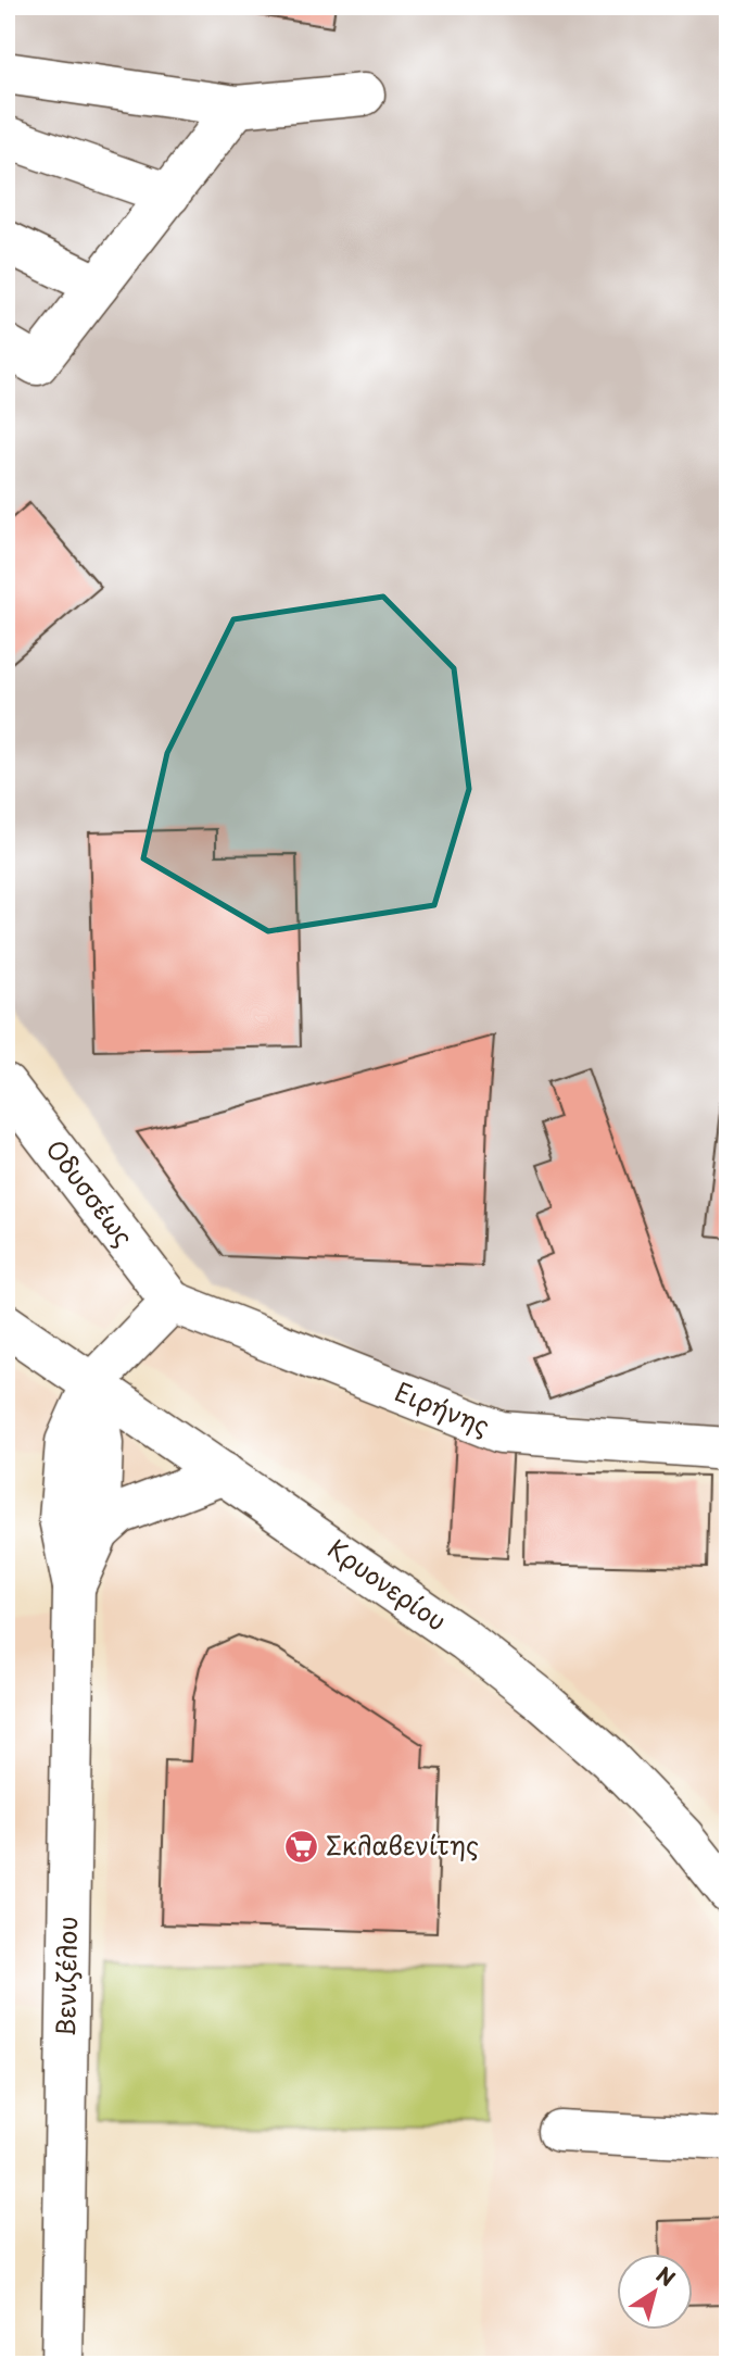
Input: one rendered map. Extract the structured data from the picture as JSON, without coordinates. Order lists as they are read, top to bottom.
{
  "streets": {
    "street": [
      "Οδυσσέως",
      "Ειρήνης",
      "Κρυονερίου",
      "Βενιζέλου"
    ]
  },
  "crossings": [
    ["Οδυσσέως", "Ειρήνης"],
    ["Κρυονερίου", "Βενιζέλου"]
  ],
  "places": {
    "supermarket": ["Σκλαβενίτης"]
  },
  "north": "top right"
}
